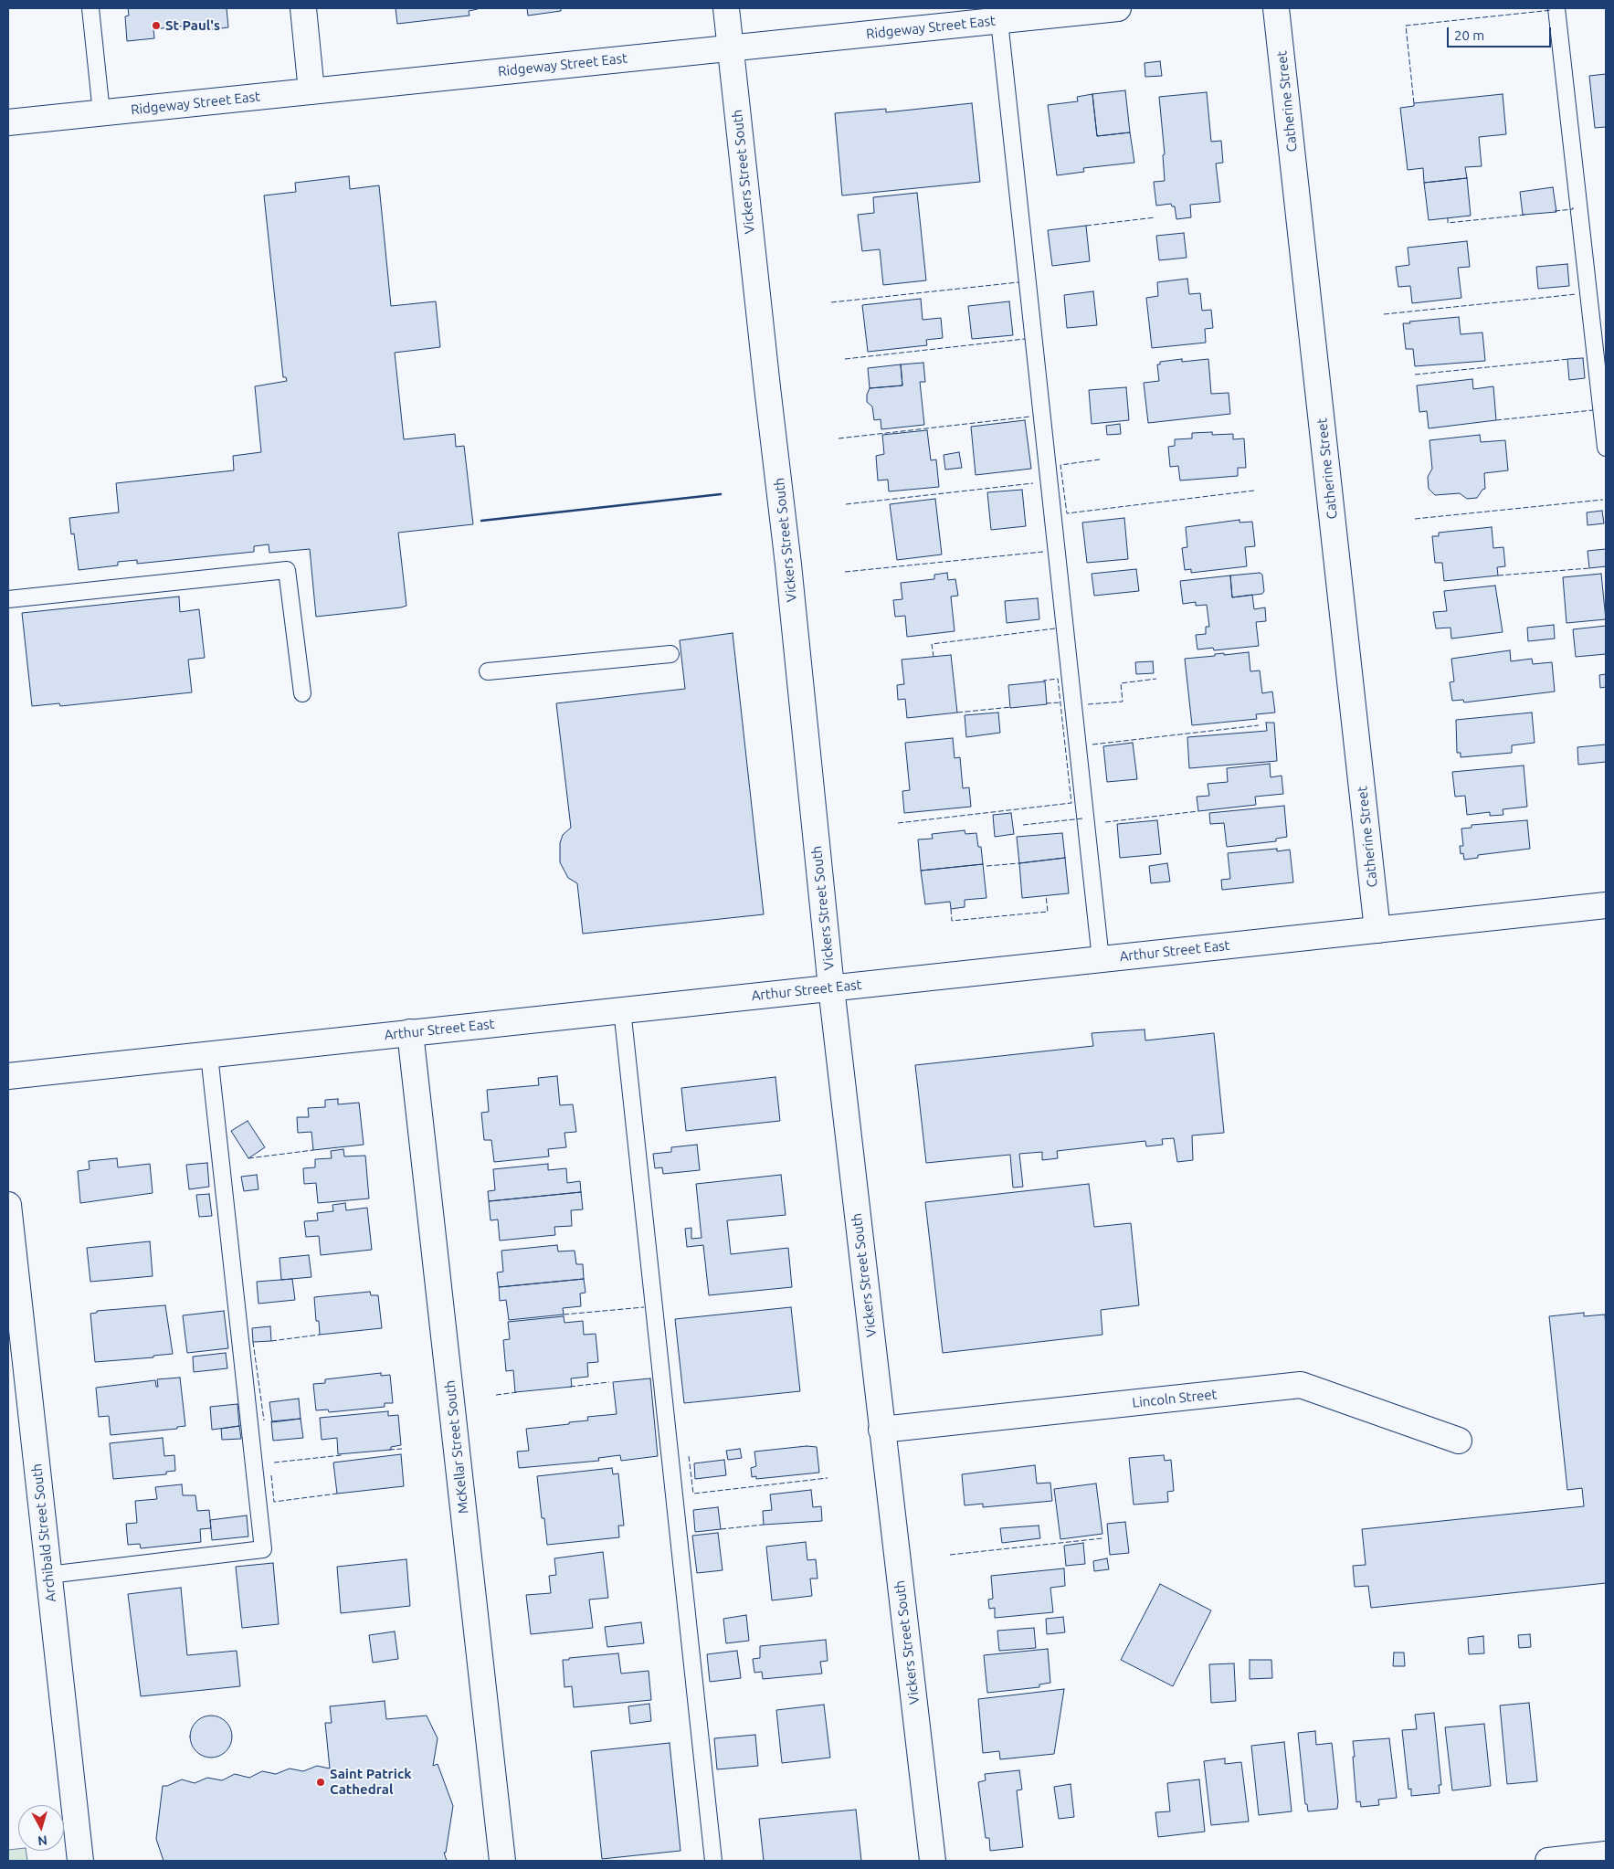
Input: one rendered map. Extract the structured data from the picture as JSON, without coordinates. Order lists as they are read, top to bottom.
{
  "streets": {
    "street": [
      "Ridgeway Street East",
      "Catherine Street",
      "Vickers Street South",
      "Arthur Street East",
      "Lincoln Street",
      "McKellar Street South",
      "Archibald Street South"
    ]
  },
  "crossings": [
    ["Ridgeway Street East", "Vickers Street South"],
    ["Catherine Street", "Arthur Street East"],
    ["Vickers Street South", "Arthur Street East"],
    ["Vickers Street South", "Lincoln Street"],
    ["Arthur Street East", "McKellar Street South"]
  ],
  "places": ["St Paul's", "Saint Patrick Cathedral"],
  "scale_bar": "20 m",
  "north": "bottom"
}
